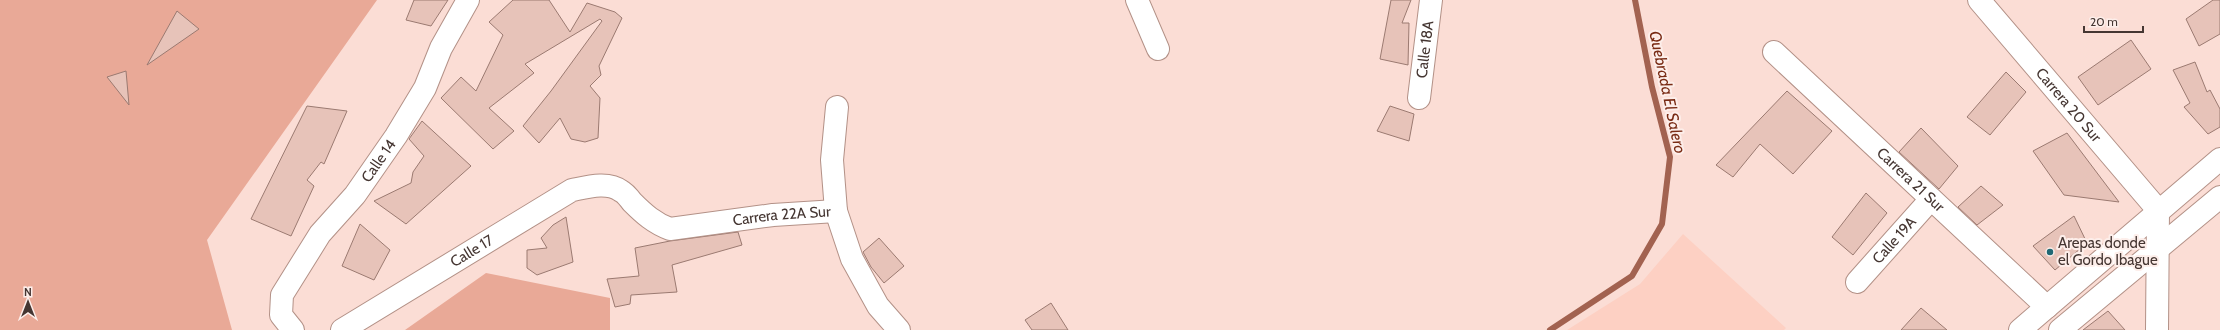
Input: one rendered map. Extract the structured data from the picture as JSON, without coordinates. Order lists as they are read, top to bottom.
{
  "streets": {
    "street": [
      "Calle 18A",
      "Carrera 20 Sur",
      "Calle 14",
      "Carrera 21 Sur",
      "Carrera 22A Sur",
      "Calle 19A",
      "Calle 17"
    ]
  },
  "crossings": [
    ["Carrera 21 Sur", "Calle 19A"],
    ["Carrera 22A Sur", "Calle 17"]
  ],
  "water": ["Quebrada El Salero"],
  "places": ["Arepas donde el Gordo Ibague"],
  "scale_bar": "20 m",
  "north": "top"
}
